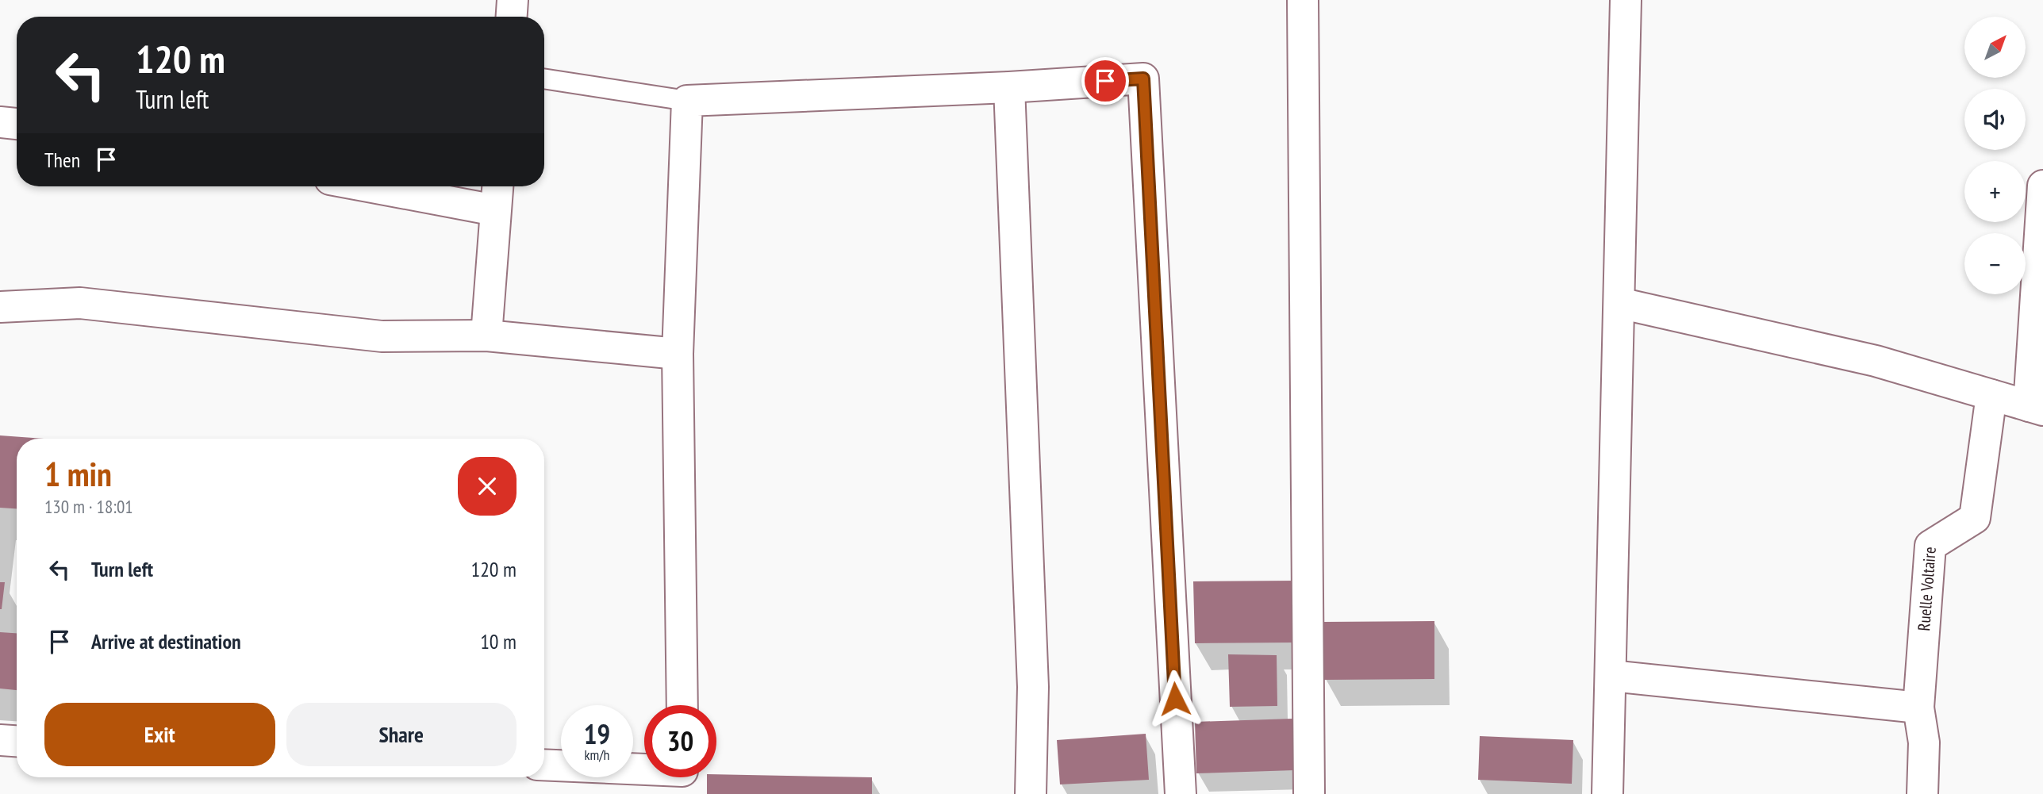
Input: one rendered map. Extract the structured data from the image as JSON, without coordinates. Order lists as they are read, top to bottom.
{
  "streets": {
    "street": ["Ruelle Voltaire"]
  },
  "north": "top right",
  "page": {
    "map_buttons": ["+", "−"],
    "turn": ["120 m", "Turn left"],
    "then": "Then",
    "heading": ["1 min", "130 m · 18:01"],
    "list": [
      {
        "name": "Turn left",
        "value": "120 m"
      },
      {
        "name": "Arrive at destination",
        "value": "10 m"
      }
    ],
    "buttons": ["Exit", "Share"],
    "speed": "19 km/h",
    "limit": "30"
  }
}
